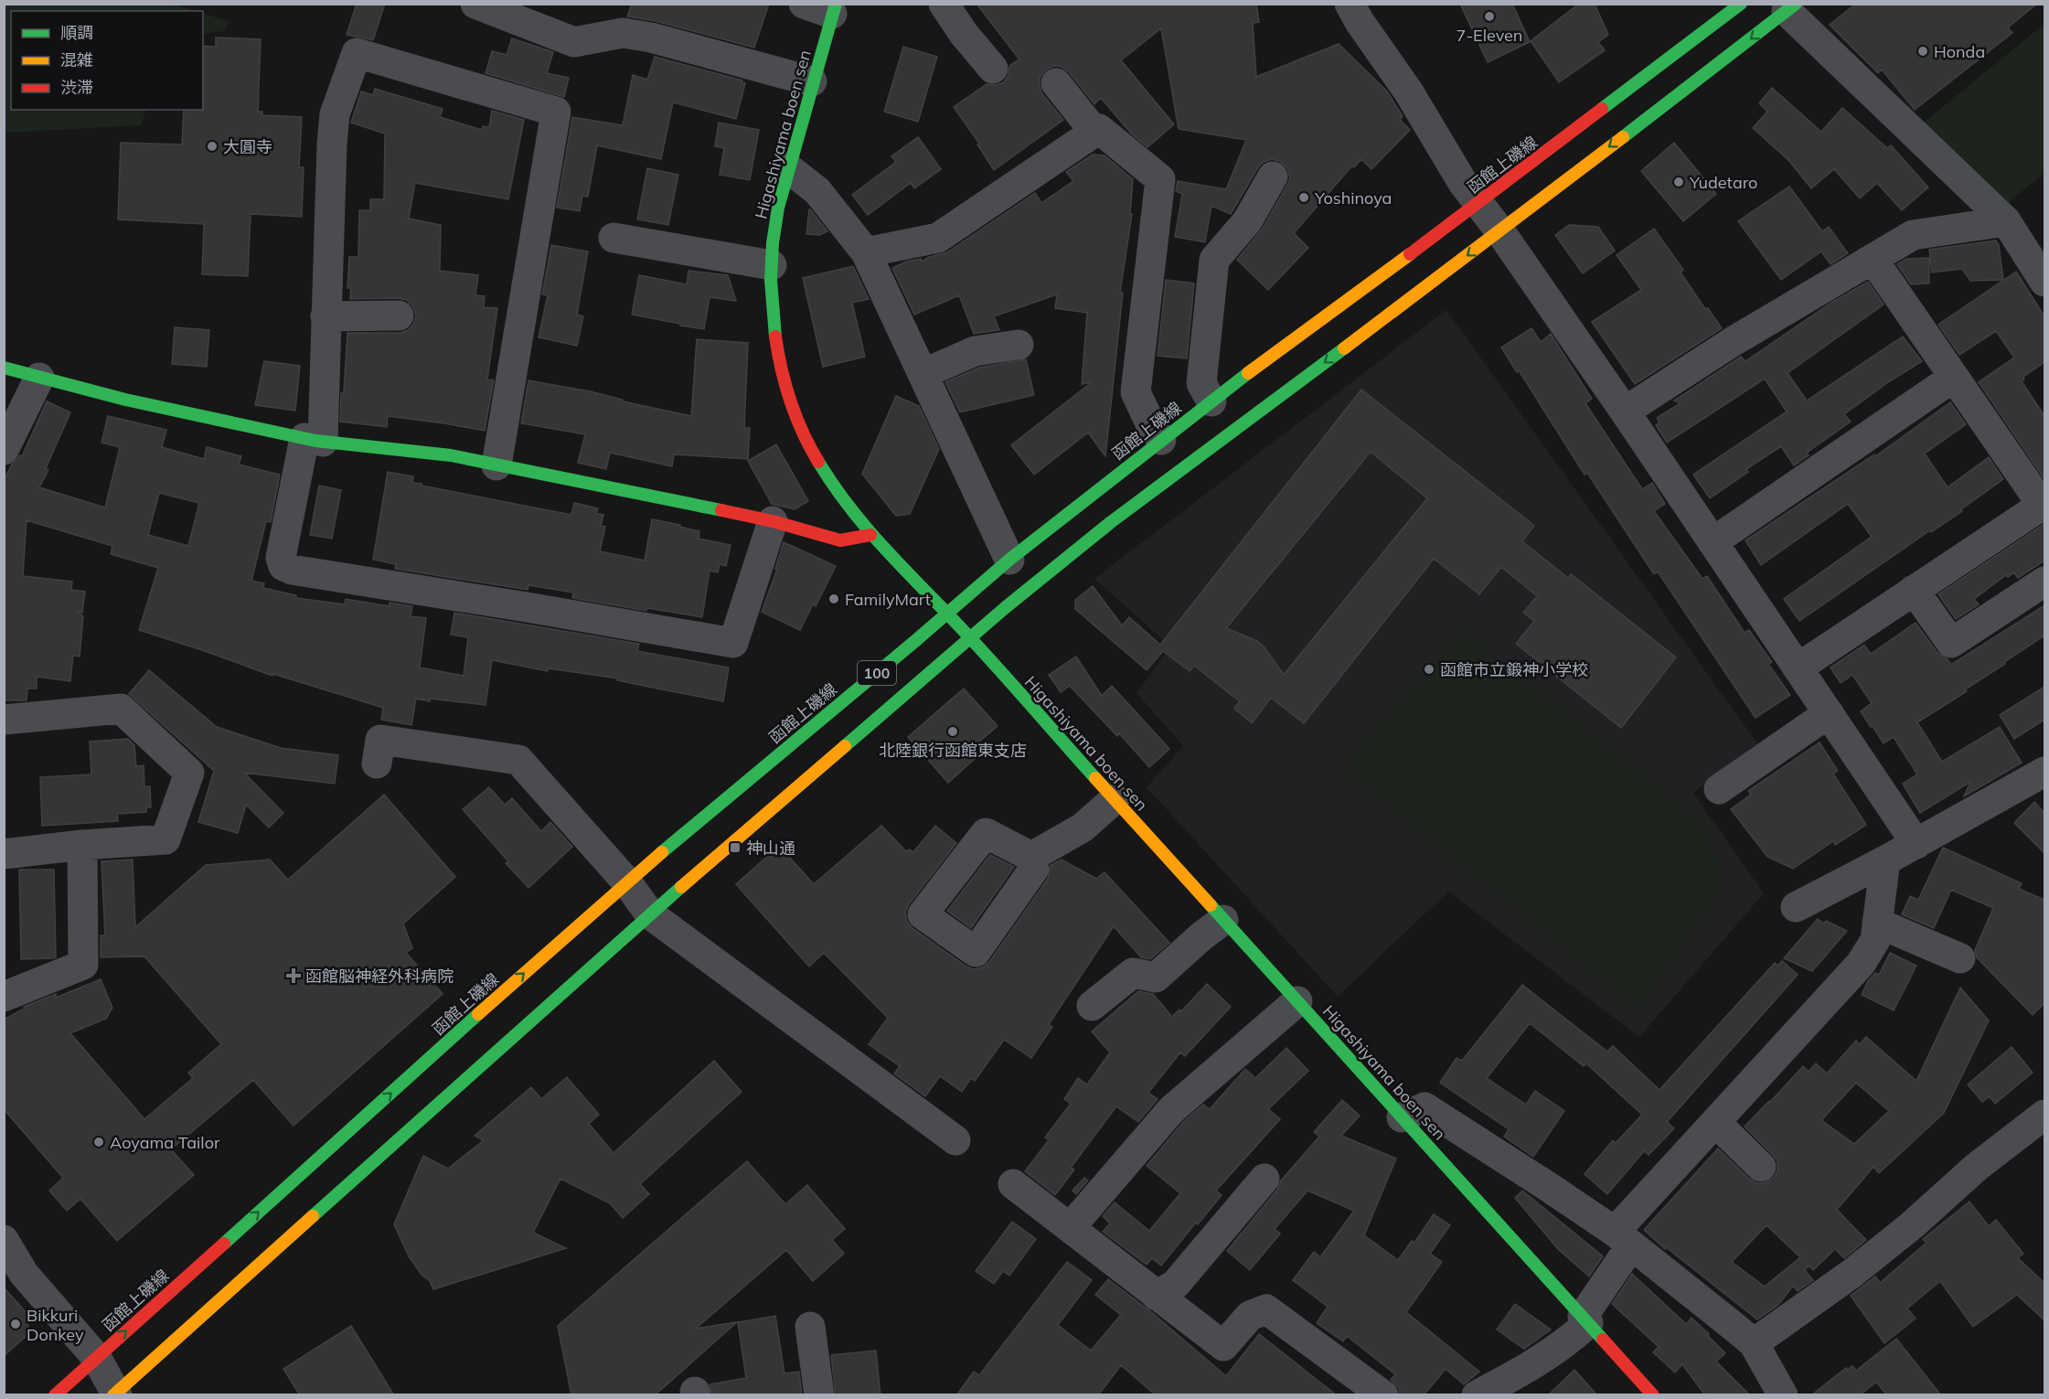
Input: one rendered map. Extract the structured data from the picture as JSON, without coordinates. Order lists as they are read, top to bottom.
{
  "streets": {
    "main road": ["Higashiyama boen sen", "函館上磯線", "100"]
  },
  "crossings": [
    ["Higashiyama boen sen", "函館上磯線"],
    ["Higashiyama boen sen", "100"]
  ],
  "places": {
    "other": [
      "7-Eleven",
      "Honda",
      "大圓寺",
      "Yudetaro",
      "Yoshinoya",
      "FamilyMart",
      "函館市立鍛神小学校",
      "北陸銀行函館東支店",
      "Aoyama Tailor",
      "Bikkuri Donkey"
    ],
    "transit": ["神山通"],
    "health": ["函館脳神経外科病院"]
  },
  "legend": ["順調", "混雑", "渋滞"]
}
